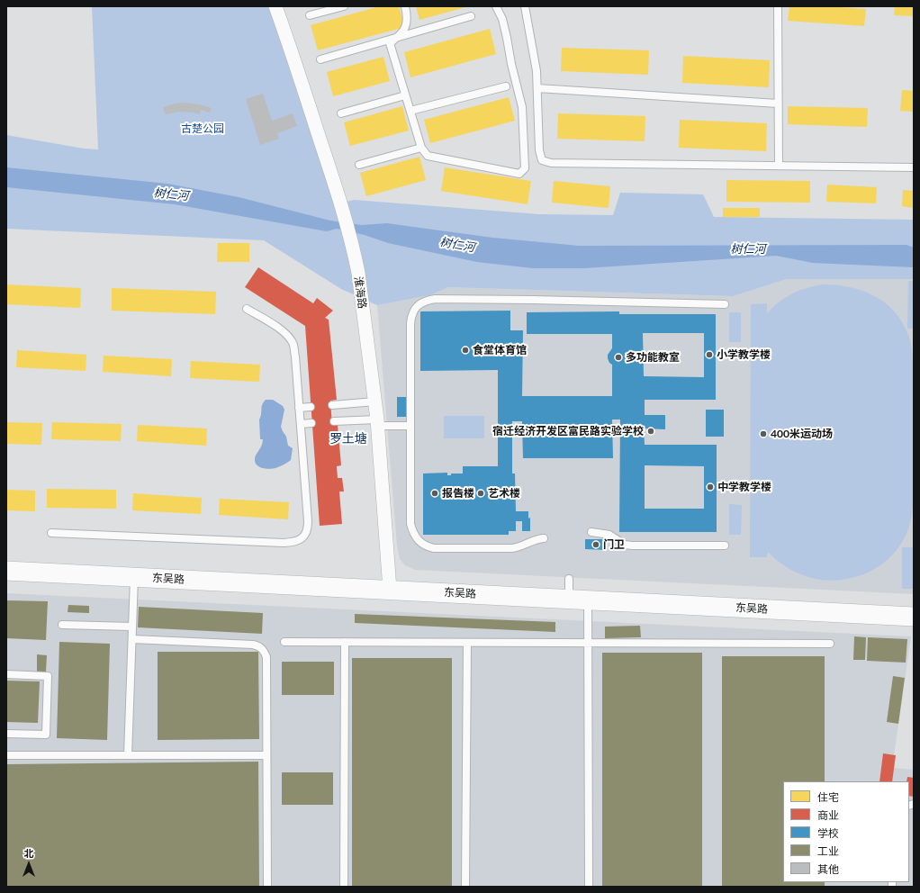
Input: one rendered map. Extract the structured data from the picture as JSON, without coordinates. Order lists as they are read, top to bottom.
{
  "streets": {
    "street": ["淮海路", "东吴路"]
  },
  "crossings": [
    ["淮海路", "东吴路"]
  ],
  "districts": ["罗土塘"],
  "water": ["树仁河"],
  "parks": ["古楚公园"],
  "places": [
    "食堂体育馆",
    "小学教学楼",
    "多功能教室",
    "宿迁经济开发区富民路实验学校",
    "400米运动场",
    "中学教学楼",
    "报告楼",
    "艺术楼",
    "门卫"
  ],
  "legend": [
    "住宅",
    "商业",
    "学校",
    "工业",
    "其他"
  ],
  "north": "top"
}
